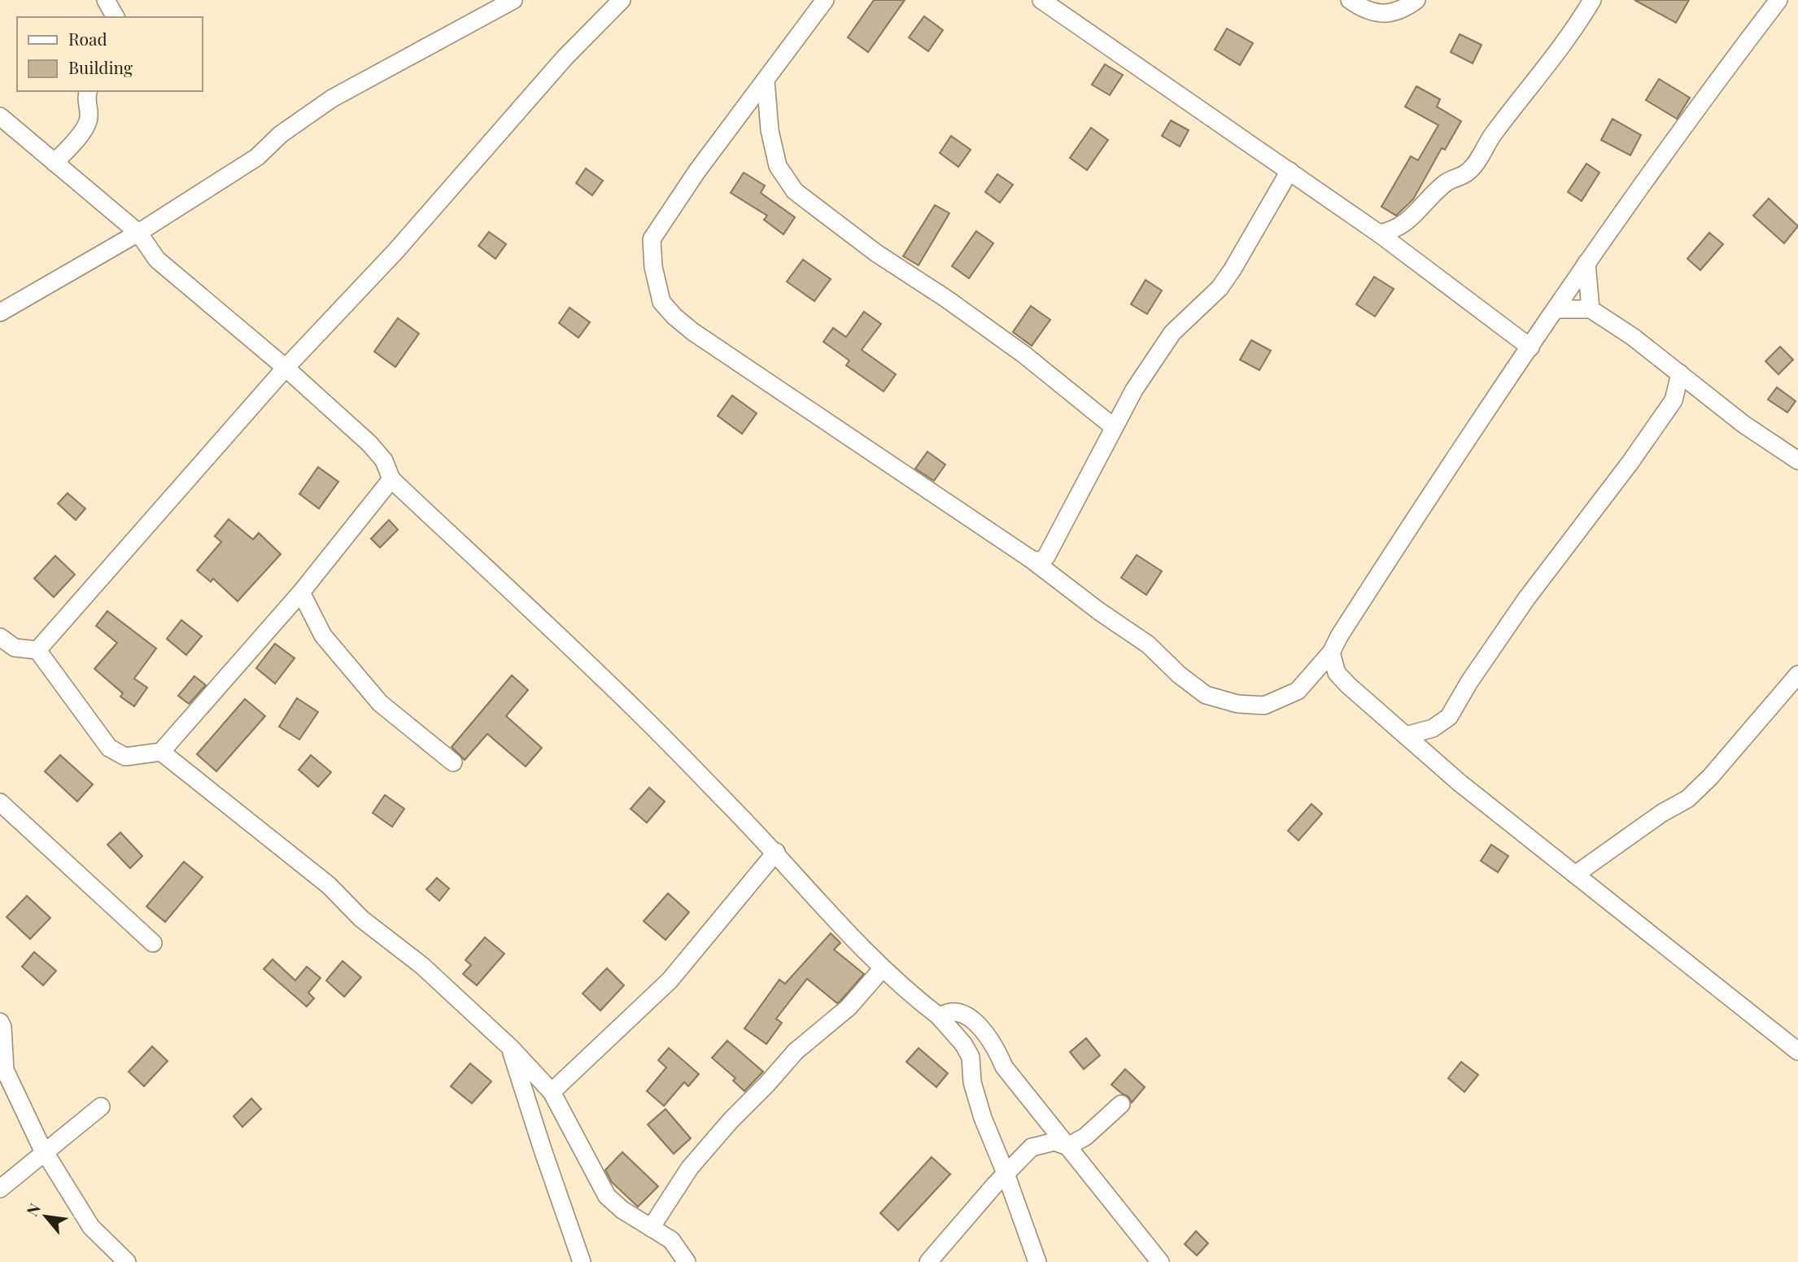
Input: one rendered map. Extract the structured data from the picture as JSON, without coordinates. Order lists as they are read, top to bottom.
{
  "legend": ["Road", "Building"],
  "north": "top left"
}
